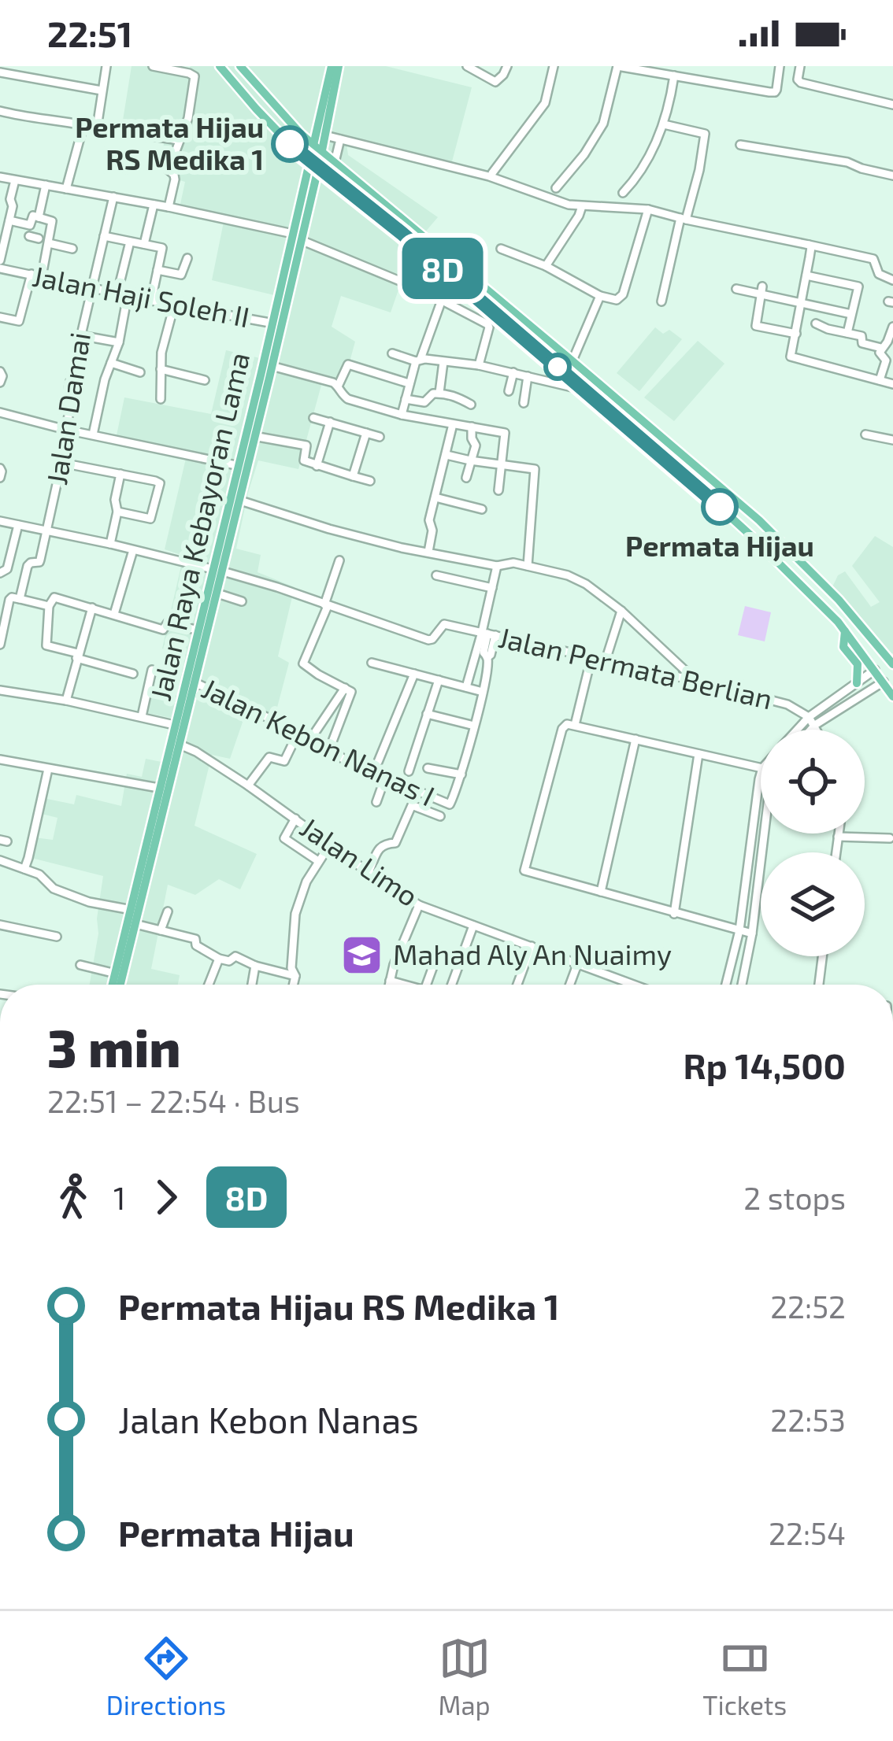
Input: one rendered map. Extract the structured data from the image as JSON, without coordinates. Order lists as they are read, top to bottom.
{
  "streets": {
    "main road": ["Jalan Raya Kebayoran Lama"],
    "street": [
      "Jalan Haji Soleh II",
      "Jalan Damai",
      "Jalan Permata Berlian",
      "Jalan Kebon Nanas I",
      "Jalan Limo"
    ]
  },
  "crossings": [
    ["Jalan Haji Soleh II", "Jalan Damai"],
    ["Jalan Haji Soleh II", "Jalan Raya Kebayoran Lama"],
    ["Jalan Raya Kebayoran Lama", "Jalan Kebon Nanas I"],
    ["Jalan Raya Kebayoran Lama", "Jalan Limo"]
  ],
  "places": {
    "other": ["Permata Hijau RS Medika 1", "Permata Hijau"],
    "school or university": ["Mahad Aly An Nuaimy"]
  },
  "lines": ["bus line 8D"],
  "page": {
    "status": "22:51",
    "on_map": "8D",
    "heading": ["3 min", "22:51 – 22:54 · Bus", "Rp 14,500"],
    "legs": ["1", "8D", "2 stops"],
    "list": [
      {
        "name": "Permata Hijau RS Medika 1",
        "value": "22:52"
      },
      {
        "name": "Jalan Kebon Nanas",
        "value": "22:53"
      },
      {
        "name": "Permata Hijau",
        "value": "22:54"
      }
    ],
    "tabs": ["Directions", "Map", "Tickets"]
  }
}
